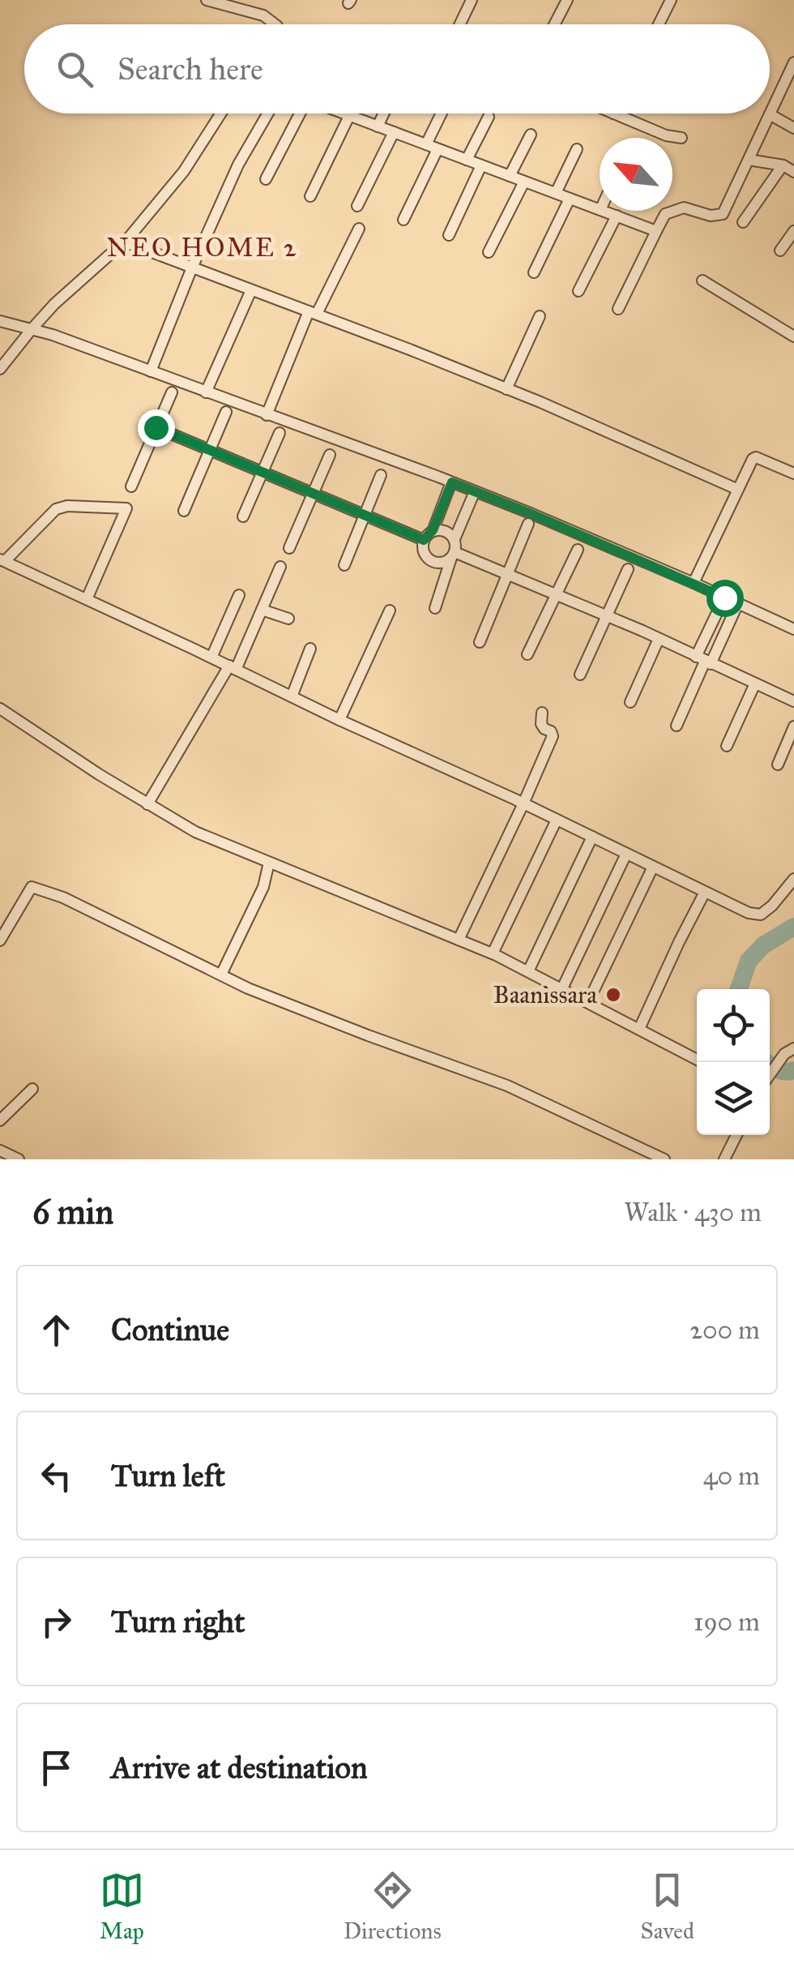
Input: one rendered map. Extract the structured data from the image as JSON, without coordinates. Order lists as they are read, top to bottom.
{
  "districts": ["NEO HOME 2"],
  "places": ["Baanissara"],
  "north": "top left",
  "page": {
    "search": "Search here",
    "heading": ["6 min", "Walk · 430 m"],
    "list": [
      ["Continue", "200 m"],
      ["Turn left", "40 m"],
      ["Turn right", "190 m"],
      "Arrive at destination"
    ],
    "nav": ["Map", "Directions", "Saved"]
  }
}
